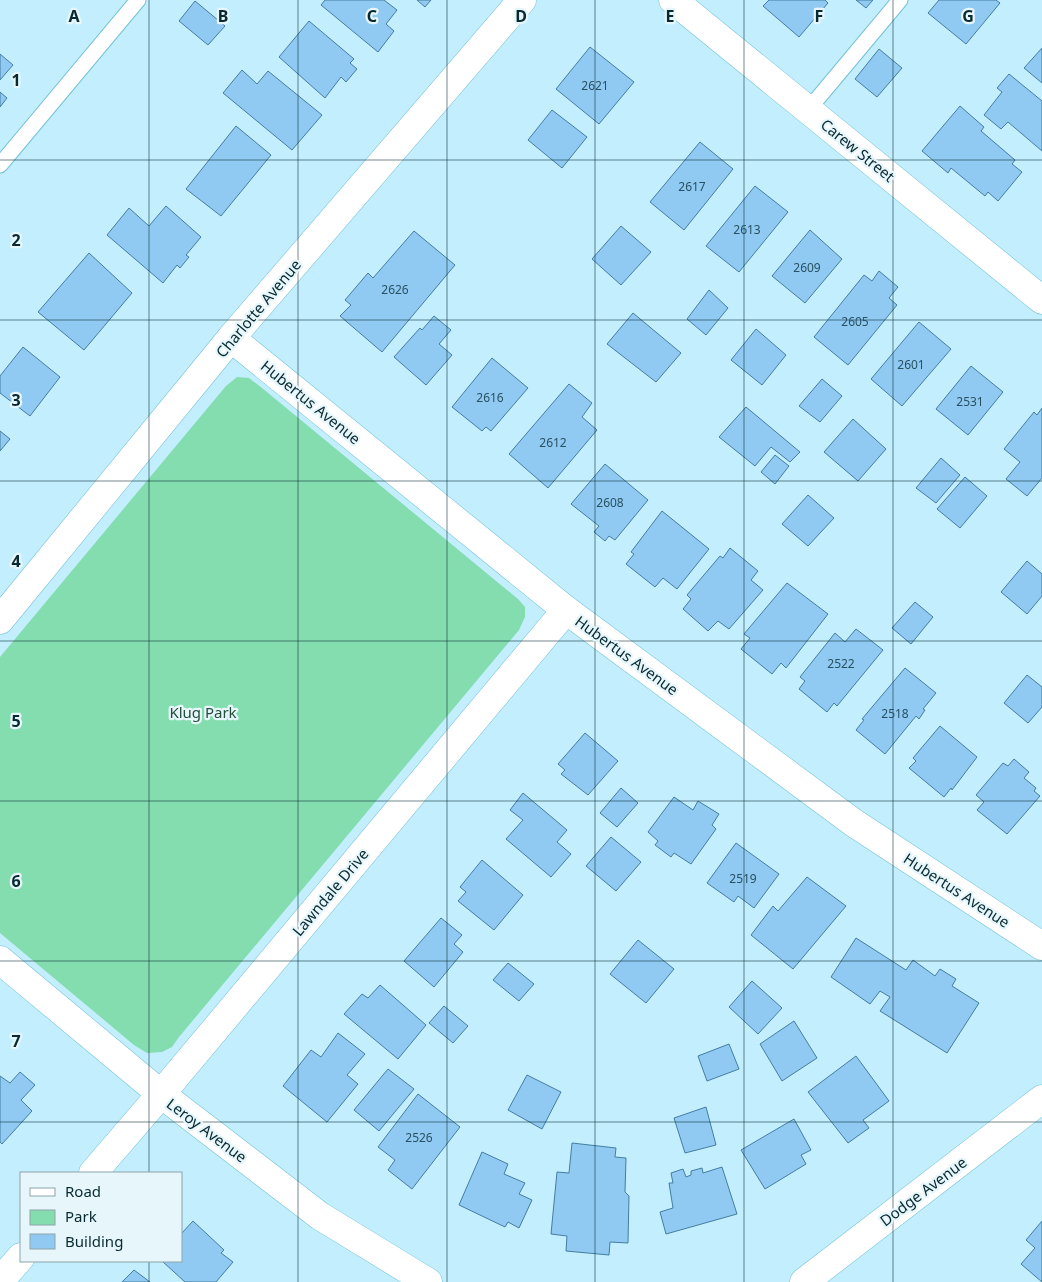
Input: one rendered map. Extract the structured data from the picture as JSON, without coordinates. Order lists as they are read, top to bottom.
{
  "streets": {
    "street": [
      "Carew Street",
      "Charlotte Avenue",
      "Hubertus Avenue",
      "Lawndale Drive",
      "Leroy Avenue",
      "Dodge Avenue"
    ]
  },
  "crossings": [
    ["Charlotte Avenue", "Hubertus Avenue"],
    ["Hubertus Avenue", "Lawndale Drive"],
    ["Lawndale Drive", "Leroy Avenue"]
  ],
  "parks": ["Klug Park"],
  "house_numbers": [
    "2621",
    "2617",
    "2613",
    "2609",
    "2626",
    "2605",
    "2601",
    "2616",
    "2531",
    "2612",
    "2608",
    "2522",
    "2518",
    "2519",
    "2526"
  ],
  "legend": ["Road", "Park", "Building"],
  "grid": {
    "columns": [
      "A",
      "B",
      "C",
      "D",
      "E",
      "F",
      "G"
    ],
    "rows": [
      "1",
      "2",
      "3",
      "4",
      "5",
      "6",
      "7"
    ]
  }
}
